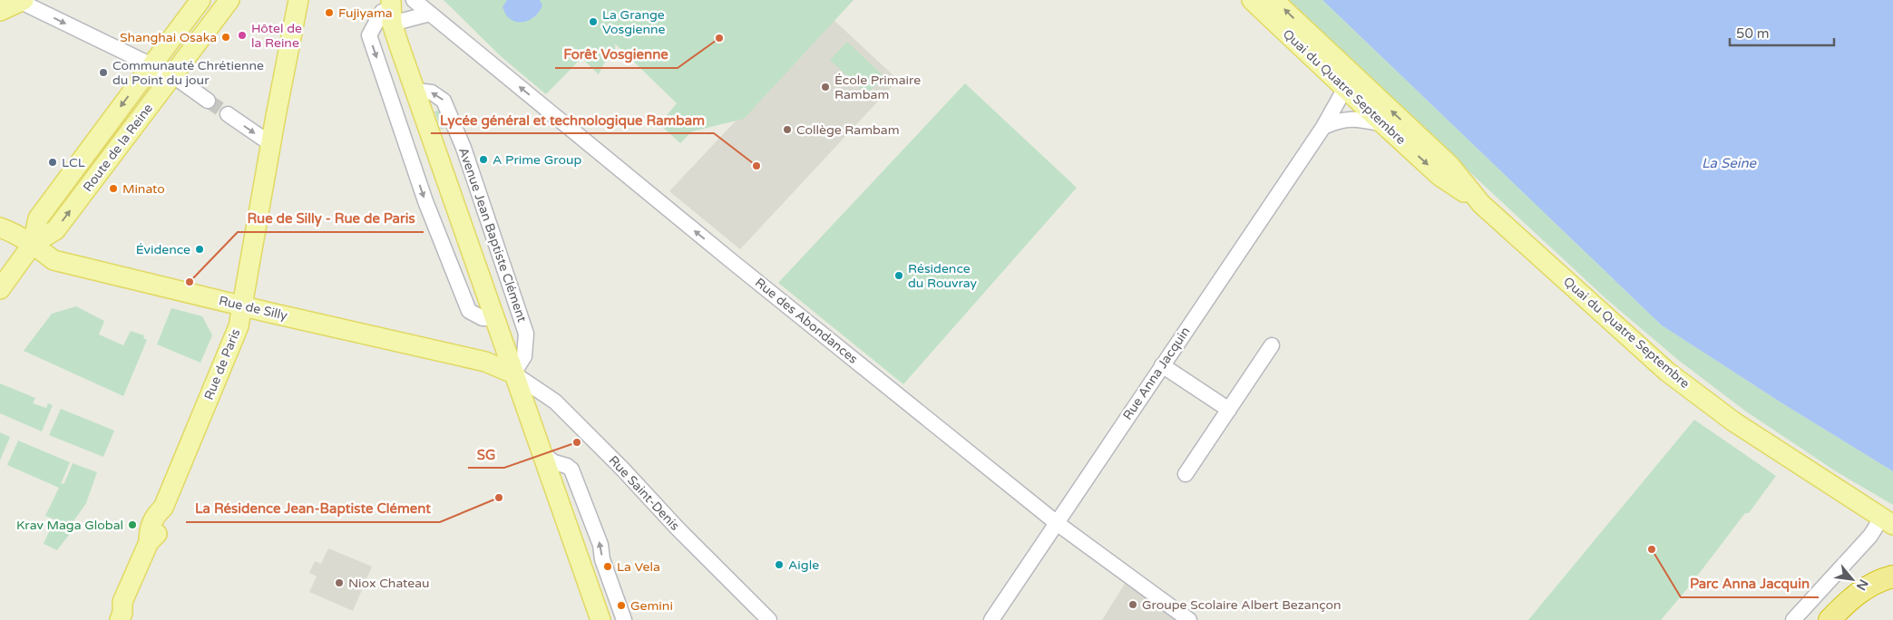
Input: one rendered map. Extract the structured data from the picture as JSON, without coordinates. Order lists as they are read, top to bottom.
{
  "streets": {
    "main road": [
      "Quai du Quatre Septembre",
      "Route de la Reine",
      "Avenue Jean Baptiste Clément",
      "Rue de Silly",
      "Rue de Paris"
    ],
    "street": ["Rue des Abondances", "Rue Anna Jacquin", "Rue Saint-Denis"]
  },
  "crossings": [
    ["Quai du Quatre Septembre", "Rue Anna Jacquin"],
    ["Route de la Reine", "Rue de Silly"],
    ["Avenue Jean Baptiste Clément", "Rue de Silly"],
    ["Avenue Jean Baptiste Clément", "Rue Saint-Denis"],
    ["Rue de Silly", "Rue de Paris"],
    ["Rue de Silly", "Rue Saint-Denis"],
    ["Rue des Abondances", "Rue Anna Jacquin"]
  ],
  "one_way": ["Rue des Abondances"],
  "water": ["La Seine"],
  "places": [
    "Fujiyama",
    "La Grange Vosgienne",
    "Hôtel de la Reine",
    "Shanghai Osaka",
    "Forêt Vosgienne",
    "Communauté Chrétienne du Point du jour",
    "École Primaire Rambam",
    "Collège Rambam",
    "A Prime Group",
    "LCL",
    "Lycée général et technologique Rambam",
    "Minato",
    "Évidence",
    "Résidence du Rouvray",
    "Rue de Silly - Rue de Paris",
    "SG",
    "La Résidence Jean-Baptiste Clément",
    "Krav Maga Global",
    "Parc Anna Jacquin",
    "Aigle",
    "La Vela",
    "Niox Chateau",
    "Groupe Scolaire Albert Bezançon",
    "Gemini"
  ],
  "scale_bar": "50 m",
  "north": "bottom right"
}
